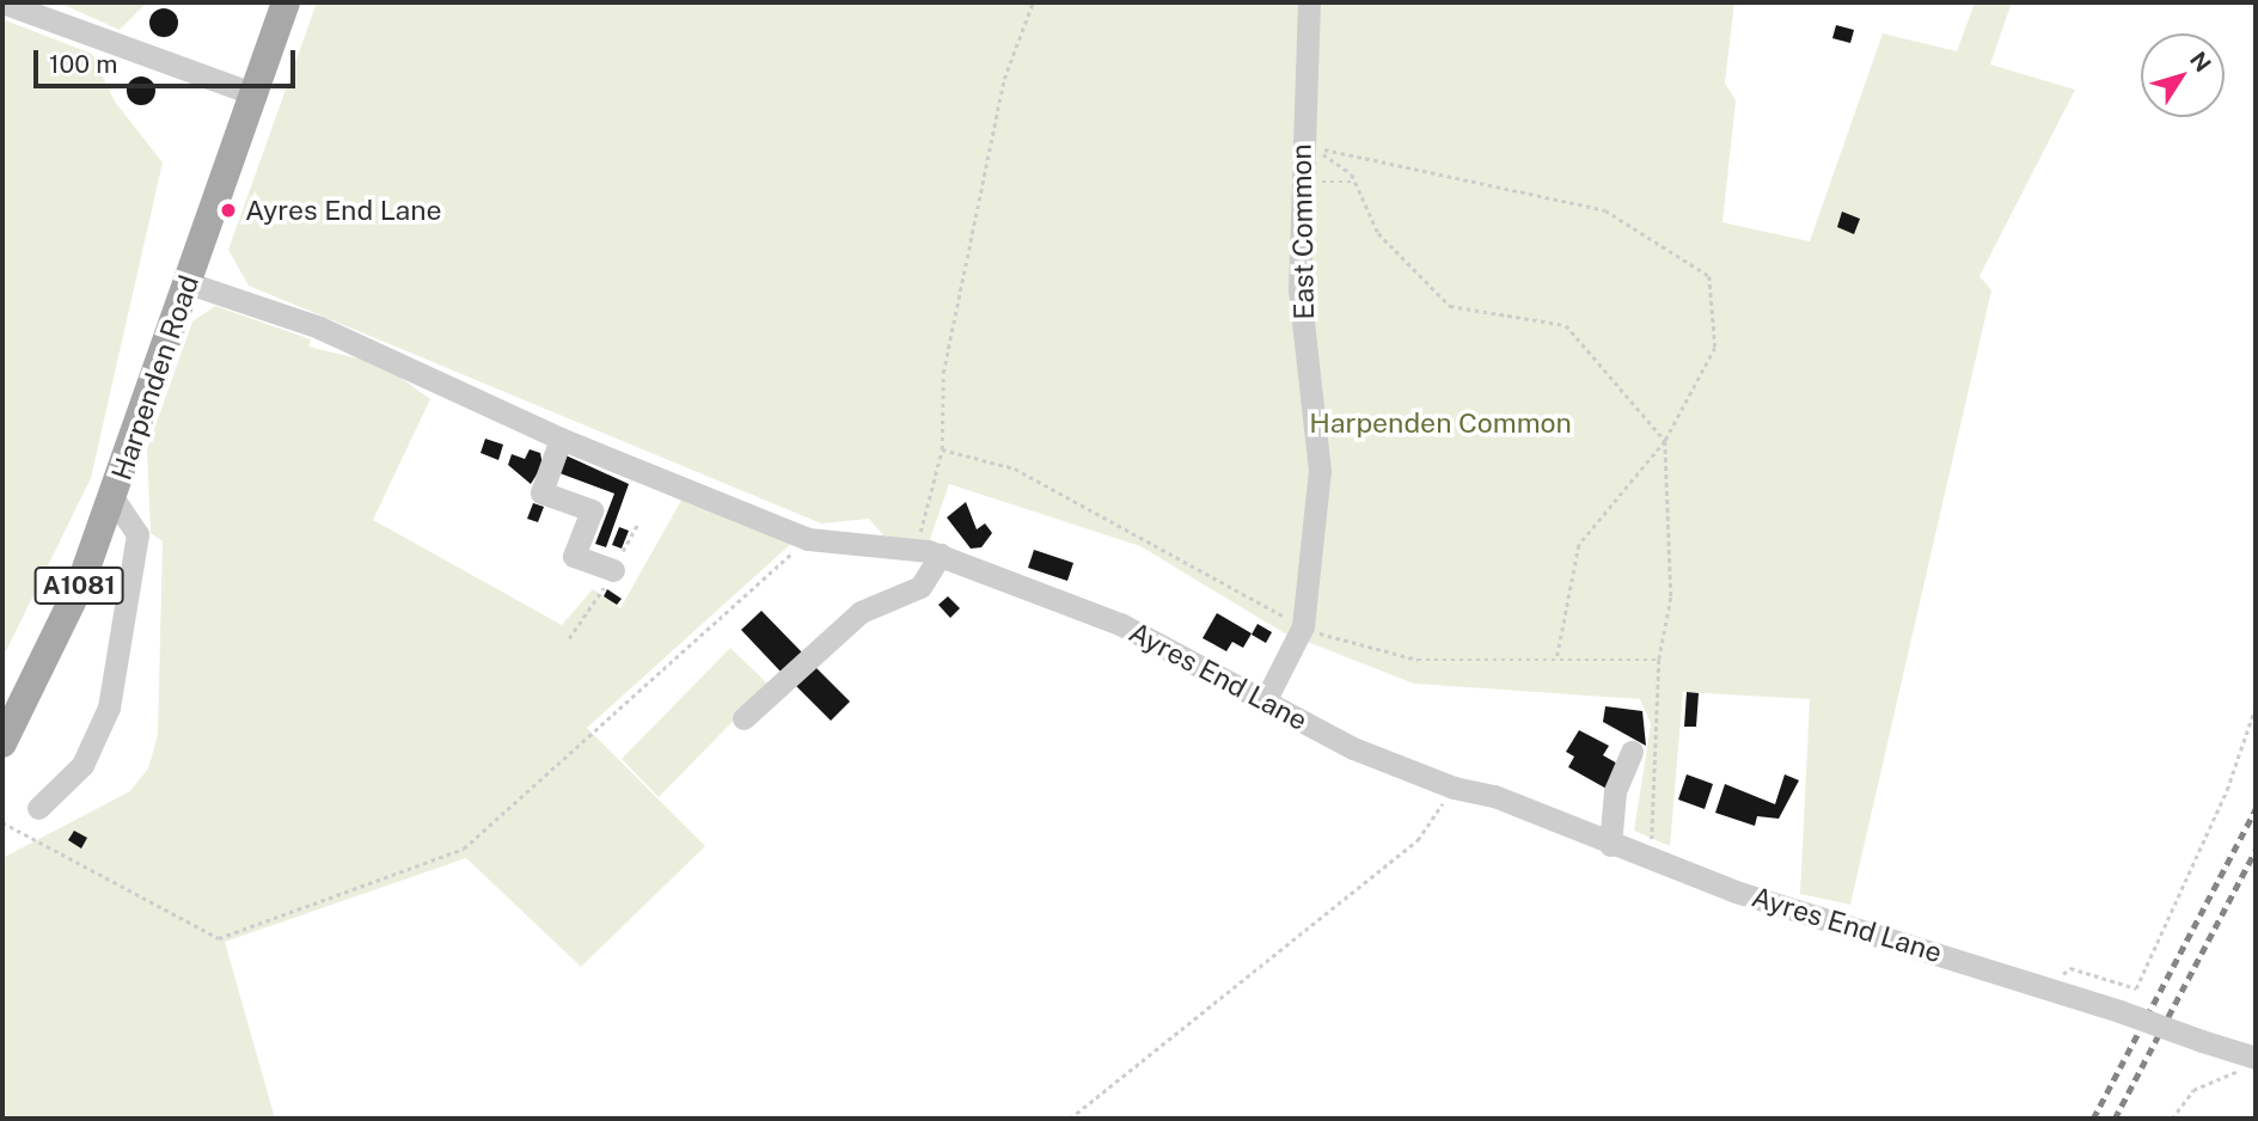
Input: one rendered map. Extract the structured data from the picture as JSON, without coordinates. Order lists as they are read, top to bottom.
{
  "streets": {
    "main road": ["Harpenden Road", "A1081"],
    "street": ["East Common", "Ayres End Lane"]
  },
  "crossings": [
    ["East Common", "Ayres End Lane"],
    ["Harpenden Road", "Ayres End Lane"]
  ],
  "parks": ["Harpenden Common"],
  "places": ["Ayres End Lane"],
  "scale_bar": "100 m",
  "north": "top right"
}
